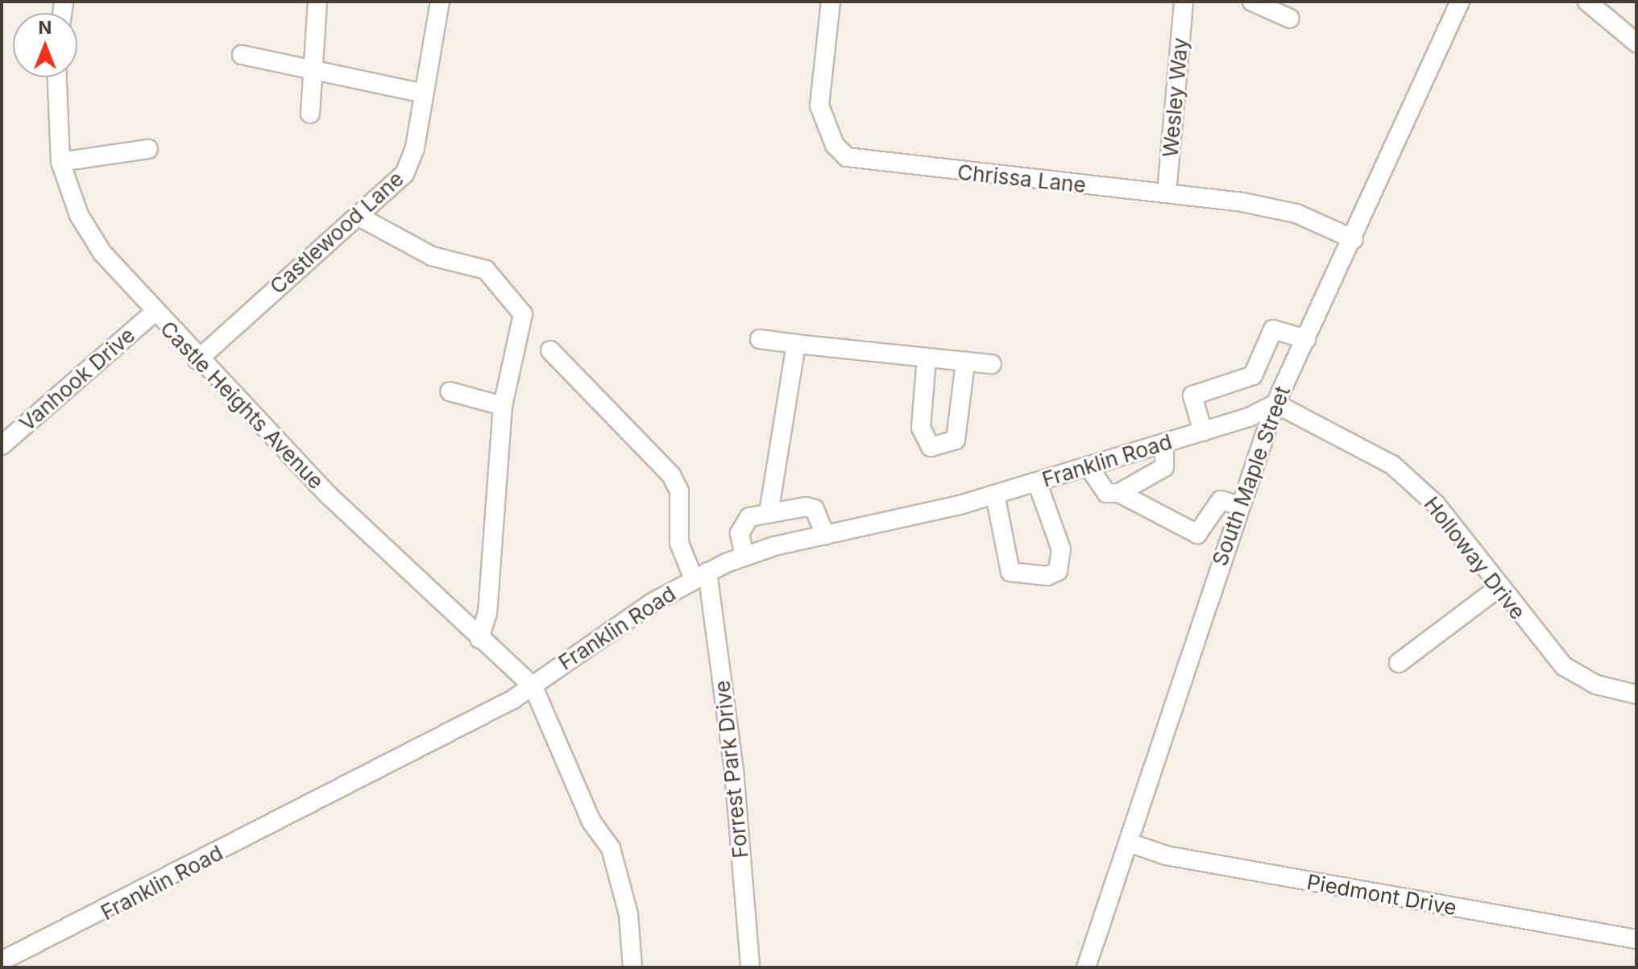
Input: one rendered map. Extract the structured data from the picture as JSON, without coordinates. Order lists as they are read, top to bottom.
{
  "streets": {
    "street": [
      "Wesley Way",
      "Chrissa Lane",
      "Castlewood Lane",
      "Vanhook Drive",
      "Castle Heights Avenue",
      "Franklin Road",
      "South Maple Street",
      "Holloway Drive",
      "Forrest Park Drive",
      "Piedmont Drive"
    ]
  },
  "crossings": [
    ["Wesley Way", "Chrissa Lane"],
    ["Chrissa Lane", "South Maple Street"],
    ["Castlewood Lane", "Castle Heights Avenue"],
    ["Vanhook Drive", "Castle Heights Avenue"],
    ["Castle Heights Avenue", "Franklin Road"],
    ["Franklin Road", "South Maple Street"],
    ["Franklin Road", "Holloway Drive"],
    ["Franklin Road", "Forrest Park Drive"],
    ["South Maple Street", "Holloway Drive"],
    ["South Maple Street", "Piedmont Drive"]
  ],
  "north": "top"
}
